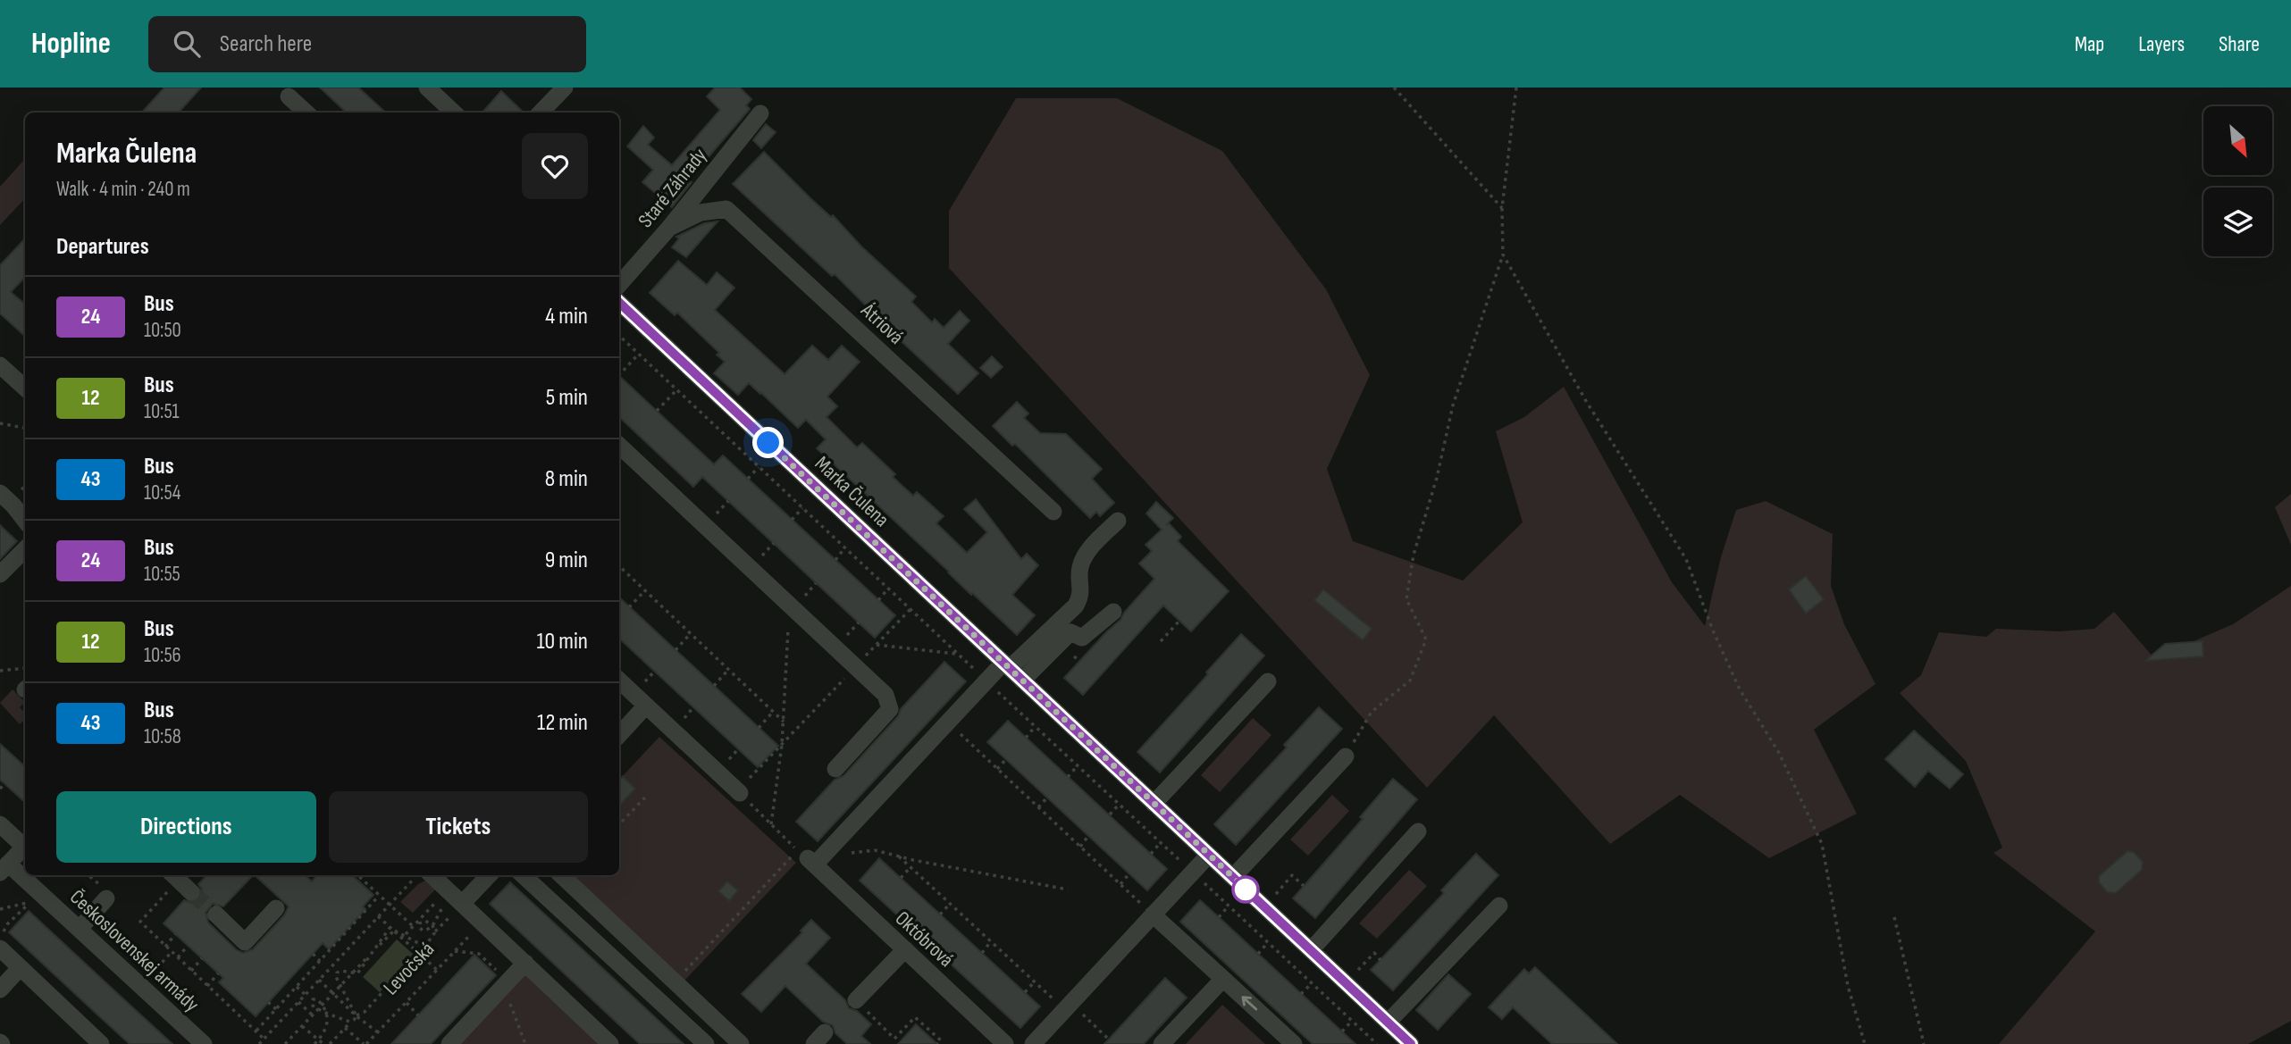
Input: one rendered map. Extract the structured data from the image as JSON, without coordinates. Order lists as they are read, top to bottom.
{
  "streets": {
    "street": [
      "Staré Záhrady",
      "Átriová",
      "Marka Čulena",
      "Októbrová",
      "Československej armády"
    ],
    "path": ["Levočská"]
  },
  "crossings": [
    ["Staré Záhrady", "Átriová"]
  ],
  "lines": ["bus line 24"],
  "north": "bottom right",
  "page": {
    "header": "Hopline",
    "search": "Search here",
    "nav": ["Map", "Layers", "Share"],
    "heading": [
      ["Marka Čulena", "Walk · 4 min · 240 m"],
      "Departures"
    ],
    "list": [
      {
        "mark": "24",
        "name": "Bus",
        "note": "10:50",
        "value": "4 min"
      },
      {
        "mark": "12",
        "name": "Bus",
        "note": "10:51",
        "value": "5 min"
      },
      {
        "mark": "43",
        "name": "Bus",
        "note": "10:54",
        "value": "8 min"
      },
      {
        "mark": "24",
        "name": "Bus",
        "note": "10:55",
        "value": "9 min"
      },
      {
        "mark": "12",
        "name": "Bus",
        "note": "10:56",
        "value": "10 min"
      },
      {
        "mark": "43",
        "name": "Bus",
        "note": "10:58",
        "value": "12 min"
      }
    ],
    "buttons": ["Directions", "Tickets"]
  }
}
